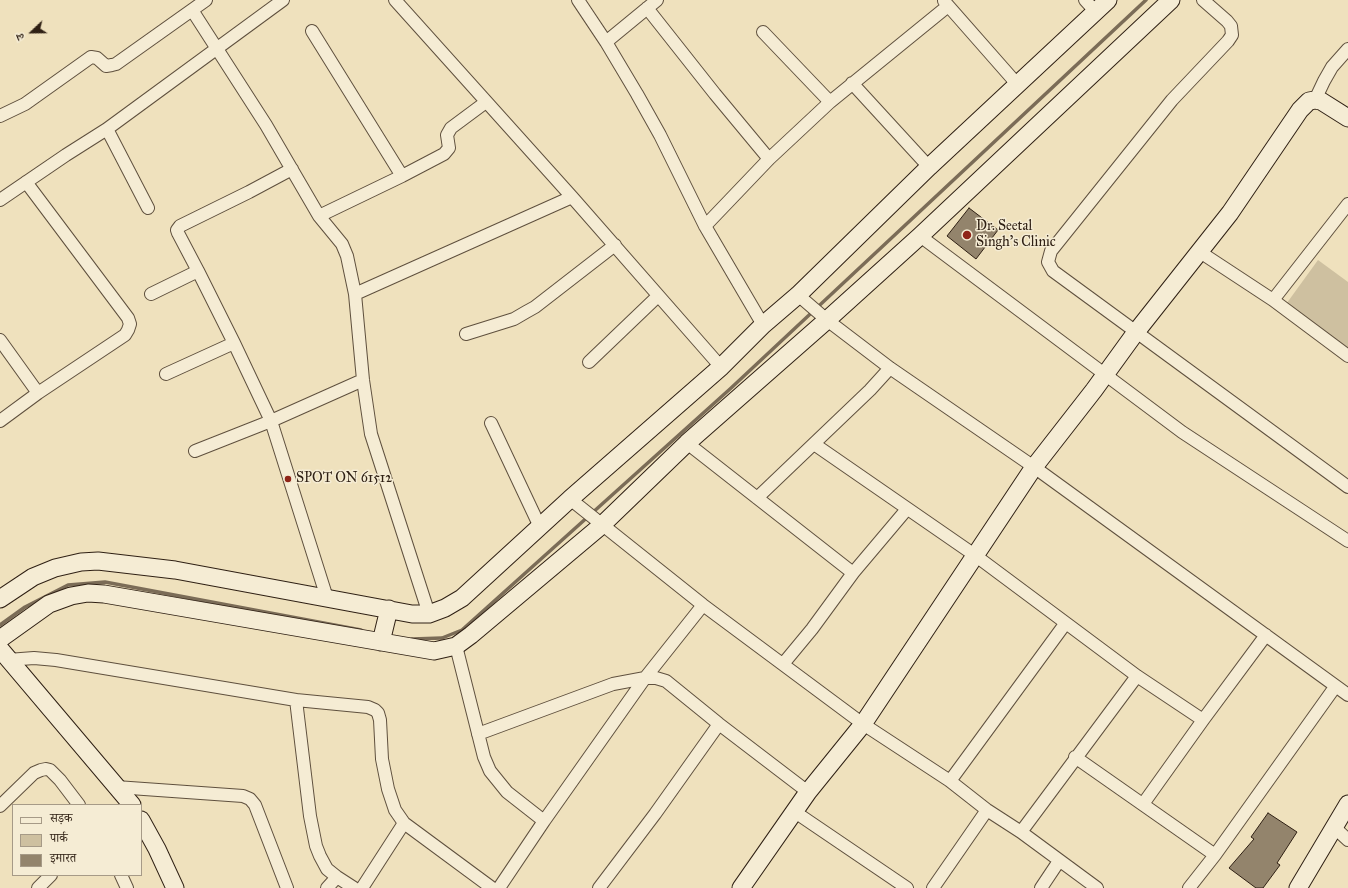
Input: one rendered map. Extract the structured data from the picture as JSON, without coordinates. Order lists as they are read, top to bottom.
{
  "places": ["Dr. Seetal Singh's Clinic", "SPOT ON 61512"],
  "legend": ["सड़क", "पार्क", "इमारत"],
  "north": "left"
}
